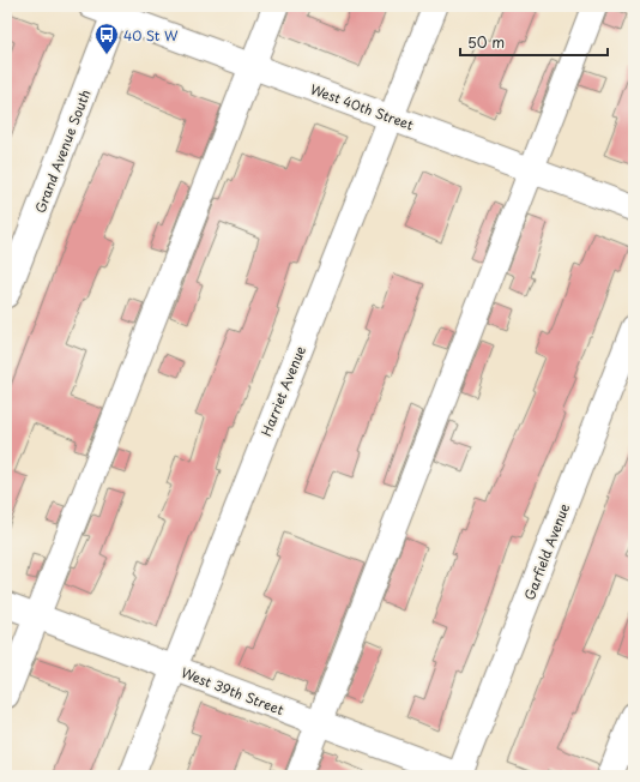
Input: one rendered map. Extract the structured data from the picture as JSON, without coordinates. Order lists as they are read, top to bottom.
{
  "streets": {
    "street": [
      "West 40th Street",
      "Grand Avenue South",
      "Harriet Avenue",
      "Garfield Avenue",
      "West 39th Street"
    ]
  },
  "crossings": [
    ["West 40th Street", "Grand Avenue South"],
    ["West 40th Street", "Harriet Avenue"],
    ["Harriet Avenue", "West 39th Street"],
    ["Garfield Avenue", "West 39th Street"]
  ],
  "places": {
    "bus stop": ["40 St W"]
  },
  "scale_bar": "50 m"
}
